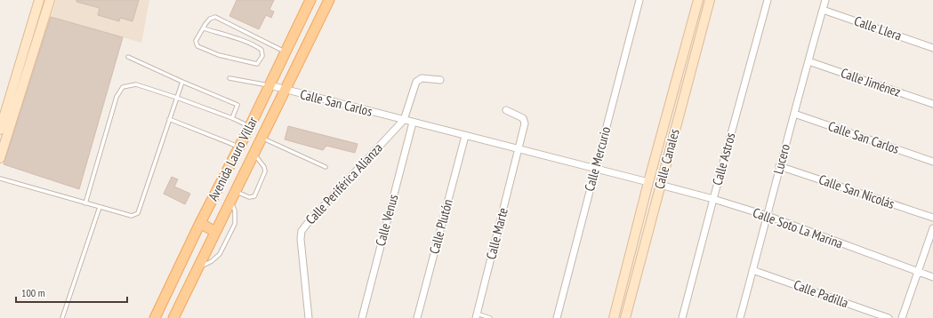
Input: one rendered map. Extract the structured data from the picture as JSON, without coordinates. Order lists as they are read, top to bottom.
{
  "streets": {
    "main road": ["Avenida Lauro Villar", "Calle Canales"],
    "street": [
      "Calle Llera",
      "Calle Jiménez",
      "Calle San Carlos",
      "Calle Mercurio",
      "Calle Astros",
      "Lucero",
      "Calle Periférica Alianza",
      "Calle San Nicolás",
      "Calle Venus",
      "Calle Plutón",
      "Calle Soto La Marina",
      "Calle Marte",
      "Calle Padilla"
    ]
  },
  "crossings": [
    ["Calle Llera", "Lucero"],
    ["Calle Jiménez", "Lucero"],
    ["Calle San Carlos", "Avenida Lauro Villar"],
    ["Calle San Carlos", "Calle Mercurio"],
    ["Calle San Carlos", "Calle Canales"],
    ["Calle San Carlos", "Lucero"],
    ["Calle San Carlos", "Calle Periférica Alianza"],
    ["Calle San Carlos", "Calle Venus"],
    ["Calle San Carlos", "Calle Plutón"],
    ["Calle San Carlos", "Calle Marte"],
    ["Calle Canales", "Calle Soto La Marina"],
    ["Calle Astros", "Calle Soto La Marina"],
    ["Lucero", "Calle San Nicolás"],
    ["Lucero", "Calle Soto La Marina"],
    ["Lucero", "Calle Padilla"]
  ],
  "scale_bar": "100 m"
}
